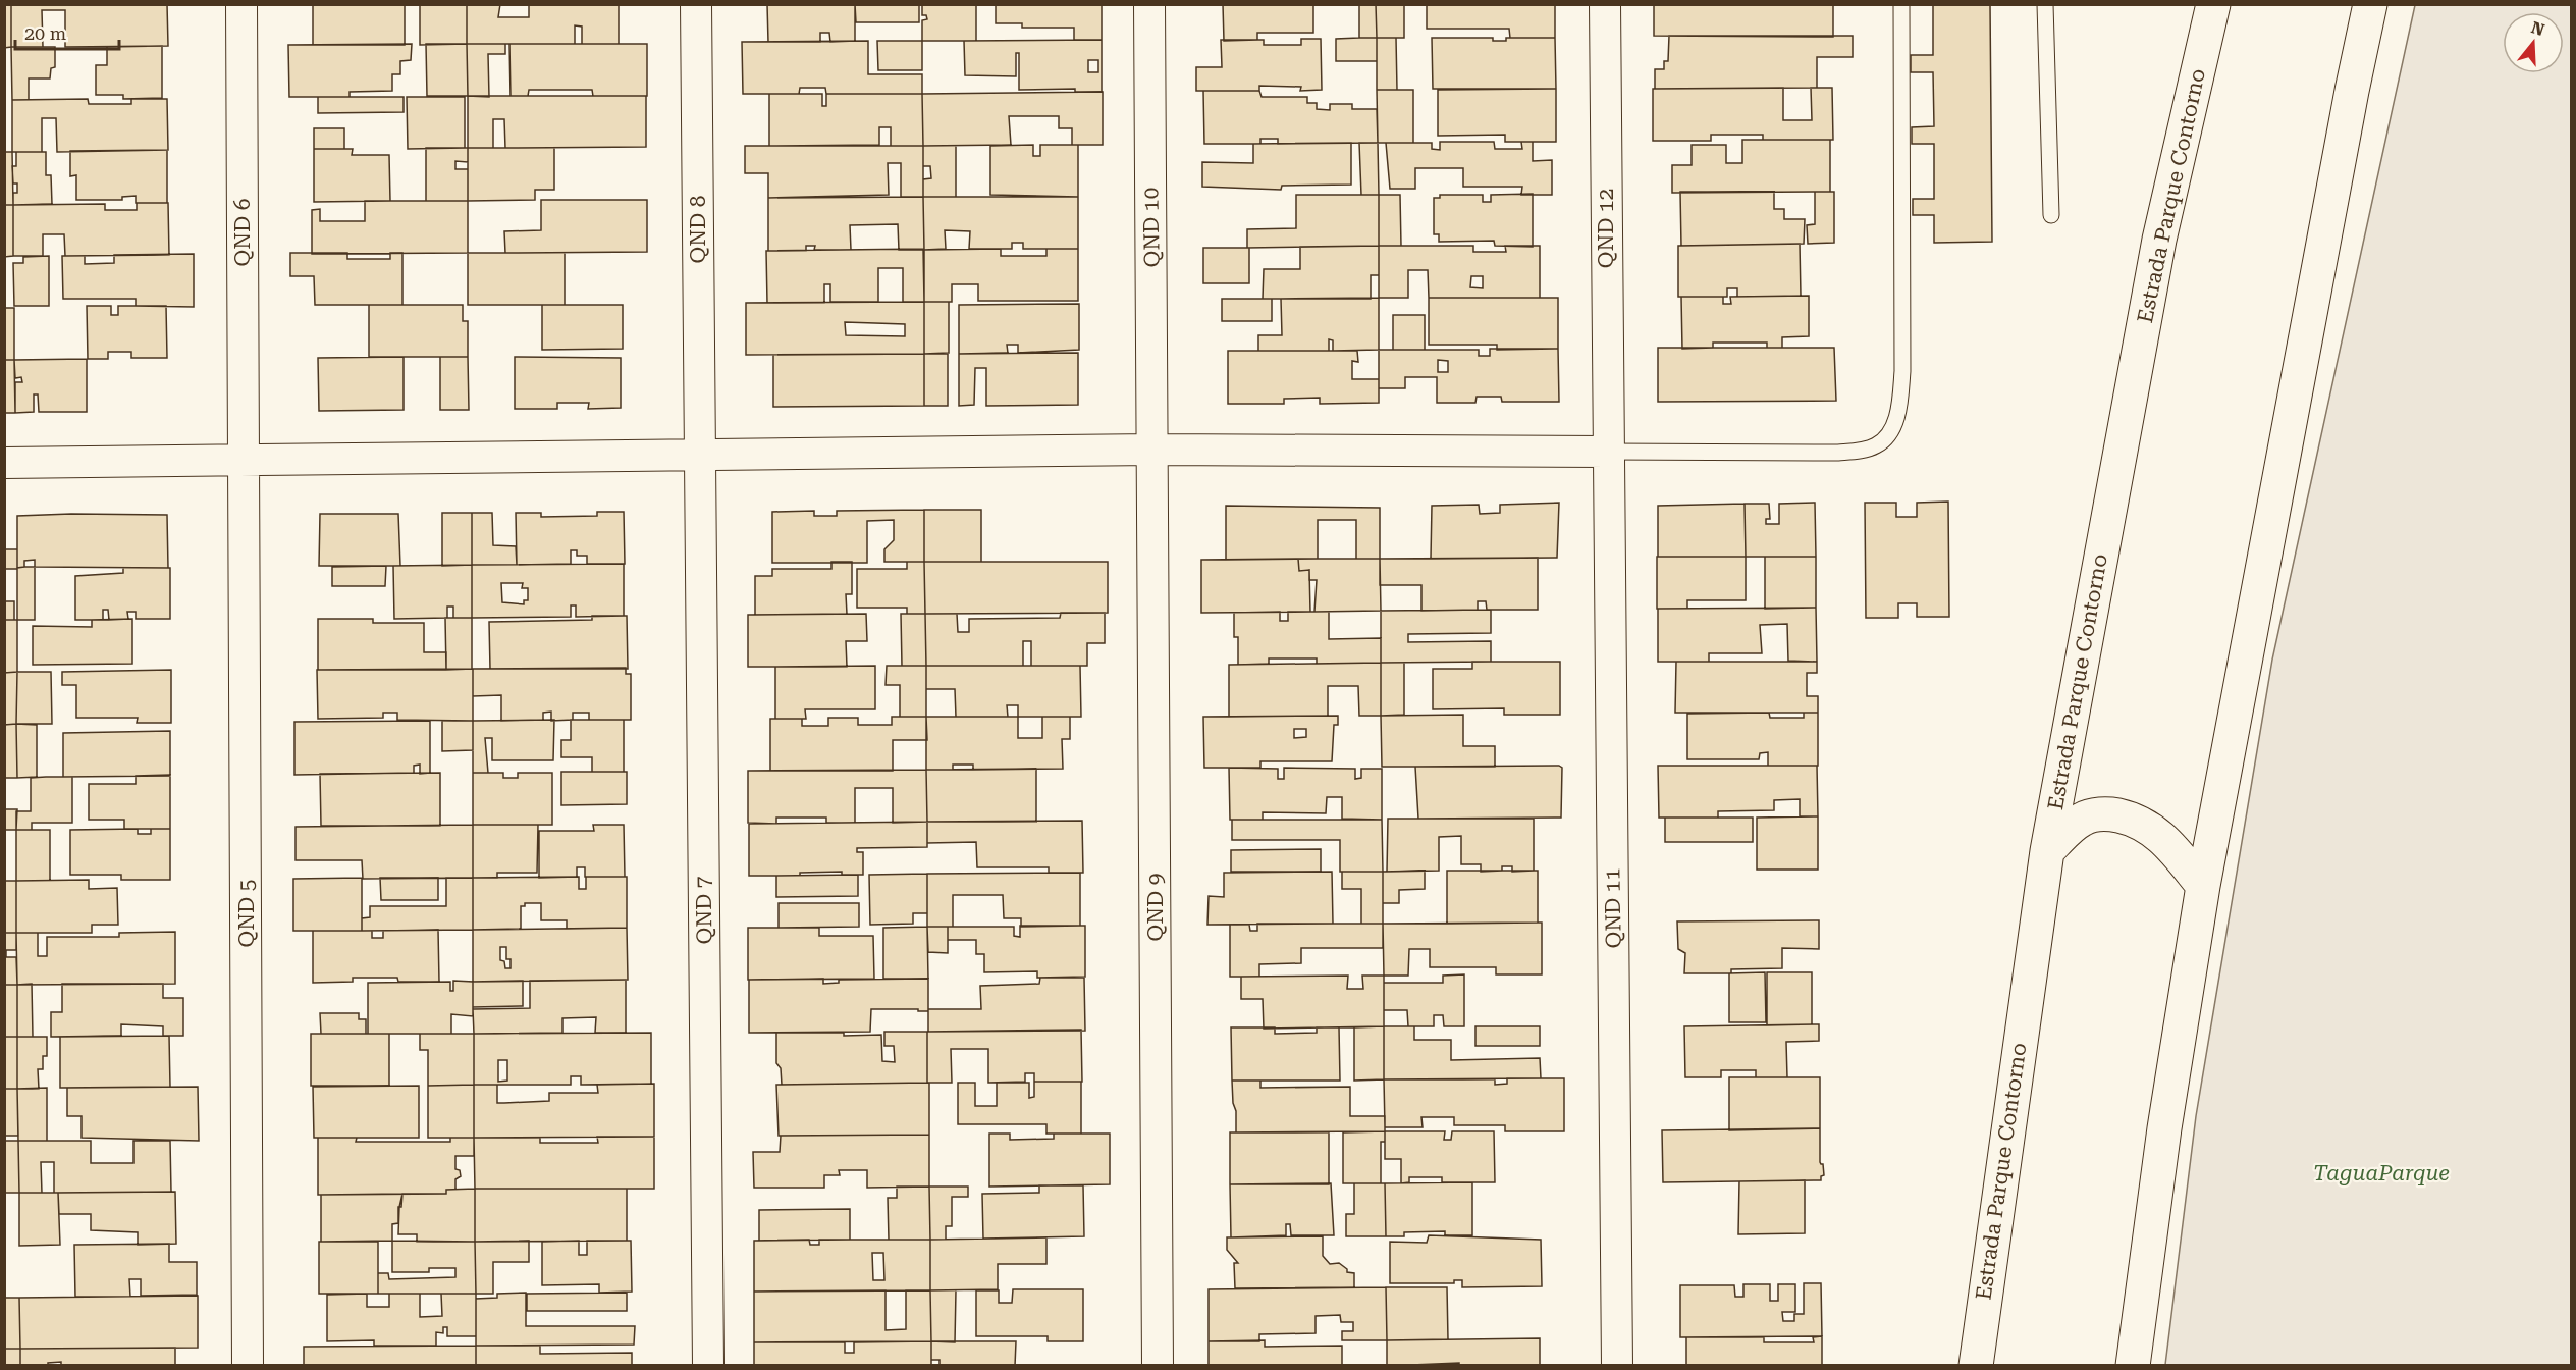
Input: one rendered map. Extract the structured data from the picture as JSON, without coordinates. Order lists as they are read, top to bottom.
{
  "streets": {
    "highway": ["Estrada Parque Contorno"],
    "street": [
      "QND 10",
      "QND 12",
      "QND 8",
      "QND 6",
      "QND 9",
      "QND 11",
      "QND 7",
      "QND 5"
    ]
  },
  "crossings": [
    ["QND 10", "QND 9"],
    ["QND 12", "QND 11"],
    ["QND 8", "QND 7"],
    ["QND 6", "QND 5"]
  ],
  "parks": ["TaguaParque"],
  "scale_bar": "20 m",
  "north": "top"
}
